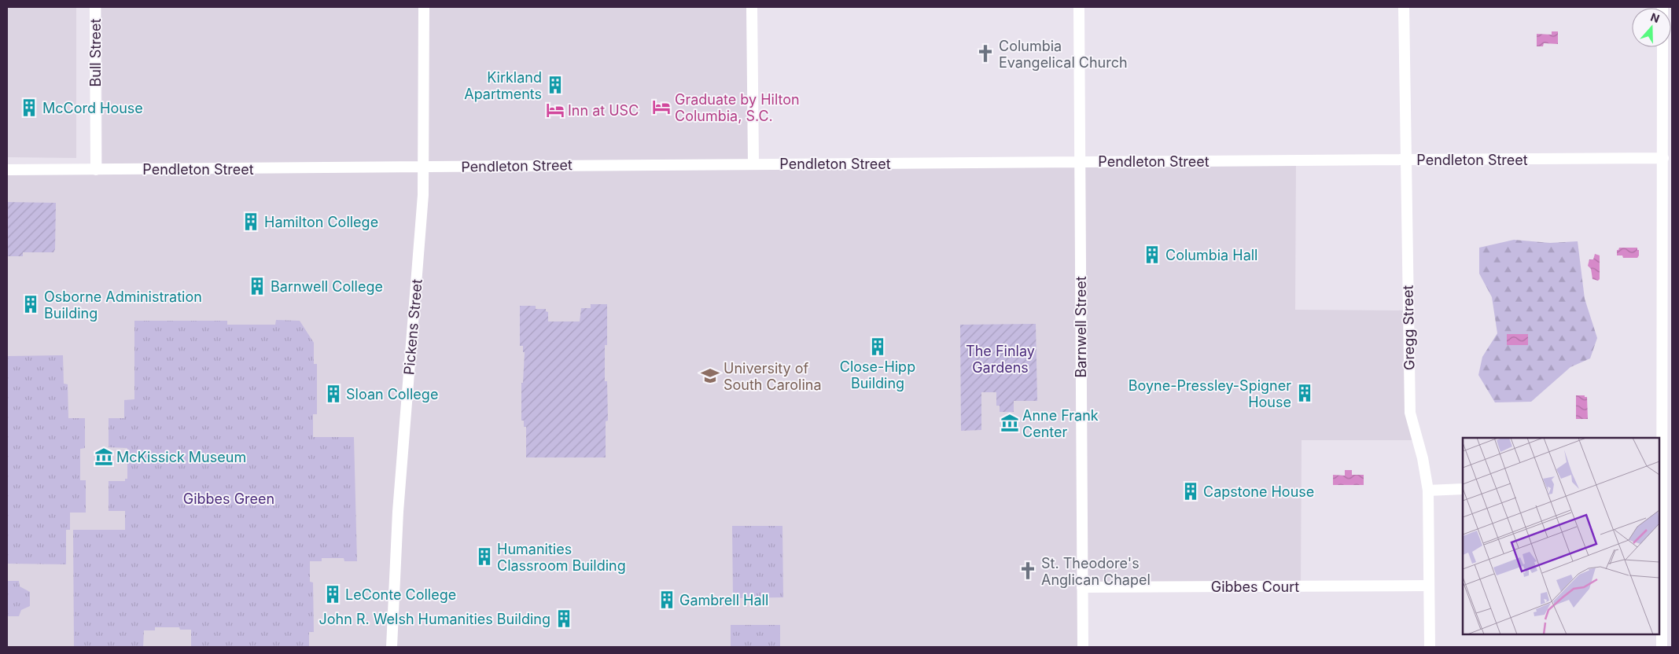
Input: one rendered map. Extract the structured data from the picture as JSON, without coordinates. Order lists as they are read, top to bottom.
{
  "streets": {
    "street": [
      "Bull Street",
      "Pendleton Street",
      "Pickens Street",
      "Barnwell Street",
      "Gregg Street",
      "Gibbes Court"
    ]
  },
  "crossings": [
    ["Bull Street", "Pendleton Street"],
    ["Pendleton Street", "Pickens Street"],
    ["Pendleton Street", "Barnwell Street"],
    ["Pendleton Street", "Gregg Street"],
    ["Barnwell Street", "Gibbes Court"],
    ["Gregg Street", "Gibbes Court"]
  ],
  "parks": ["The Finlay Gardens", "Gibbes Green"],
  "places": {
    "church": ["Columbia Evangelical Church", "St. Theodore's Anglican Chapel"],
    "building": [
      "Kirkland Apartments",
      "McCord House",
      "Hamilton College",
      "Columbia Hall",
      "Barnwell College",
      "Osborne Administration Building",
      "Close-Hipp Building",
      "Boyne-Pressley-Spigner House",
      "Sloan College",
      "Capstone House",
      "Humanities Classroom Building",
      "LeConte College",
      "Gambrell Hall",
      "John R. Welsh Humanities Building"
    ],
    "hotel": ["Graduate by Hilton Columbia, S.C.", "Inn at USC"],
    "school or university": ["University of South Carolina"],
    "museum": ["Anne Frank Center", "McKissick Museum"]
  },
  "north": "top"
}
